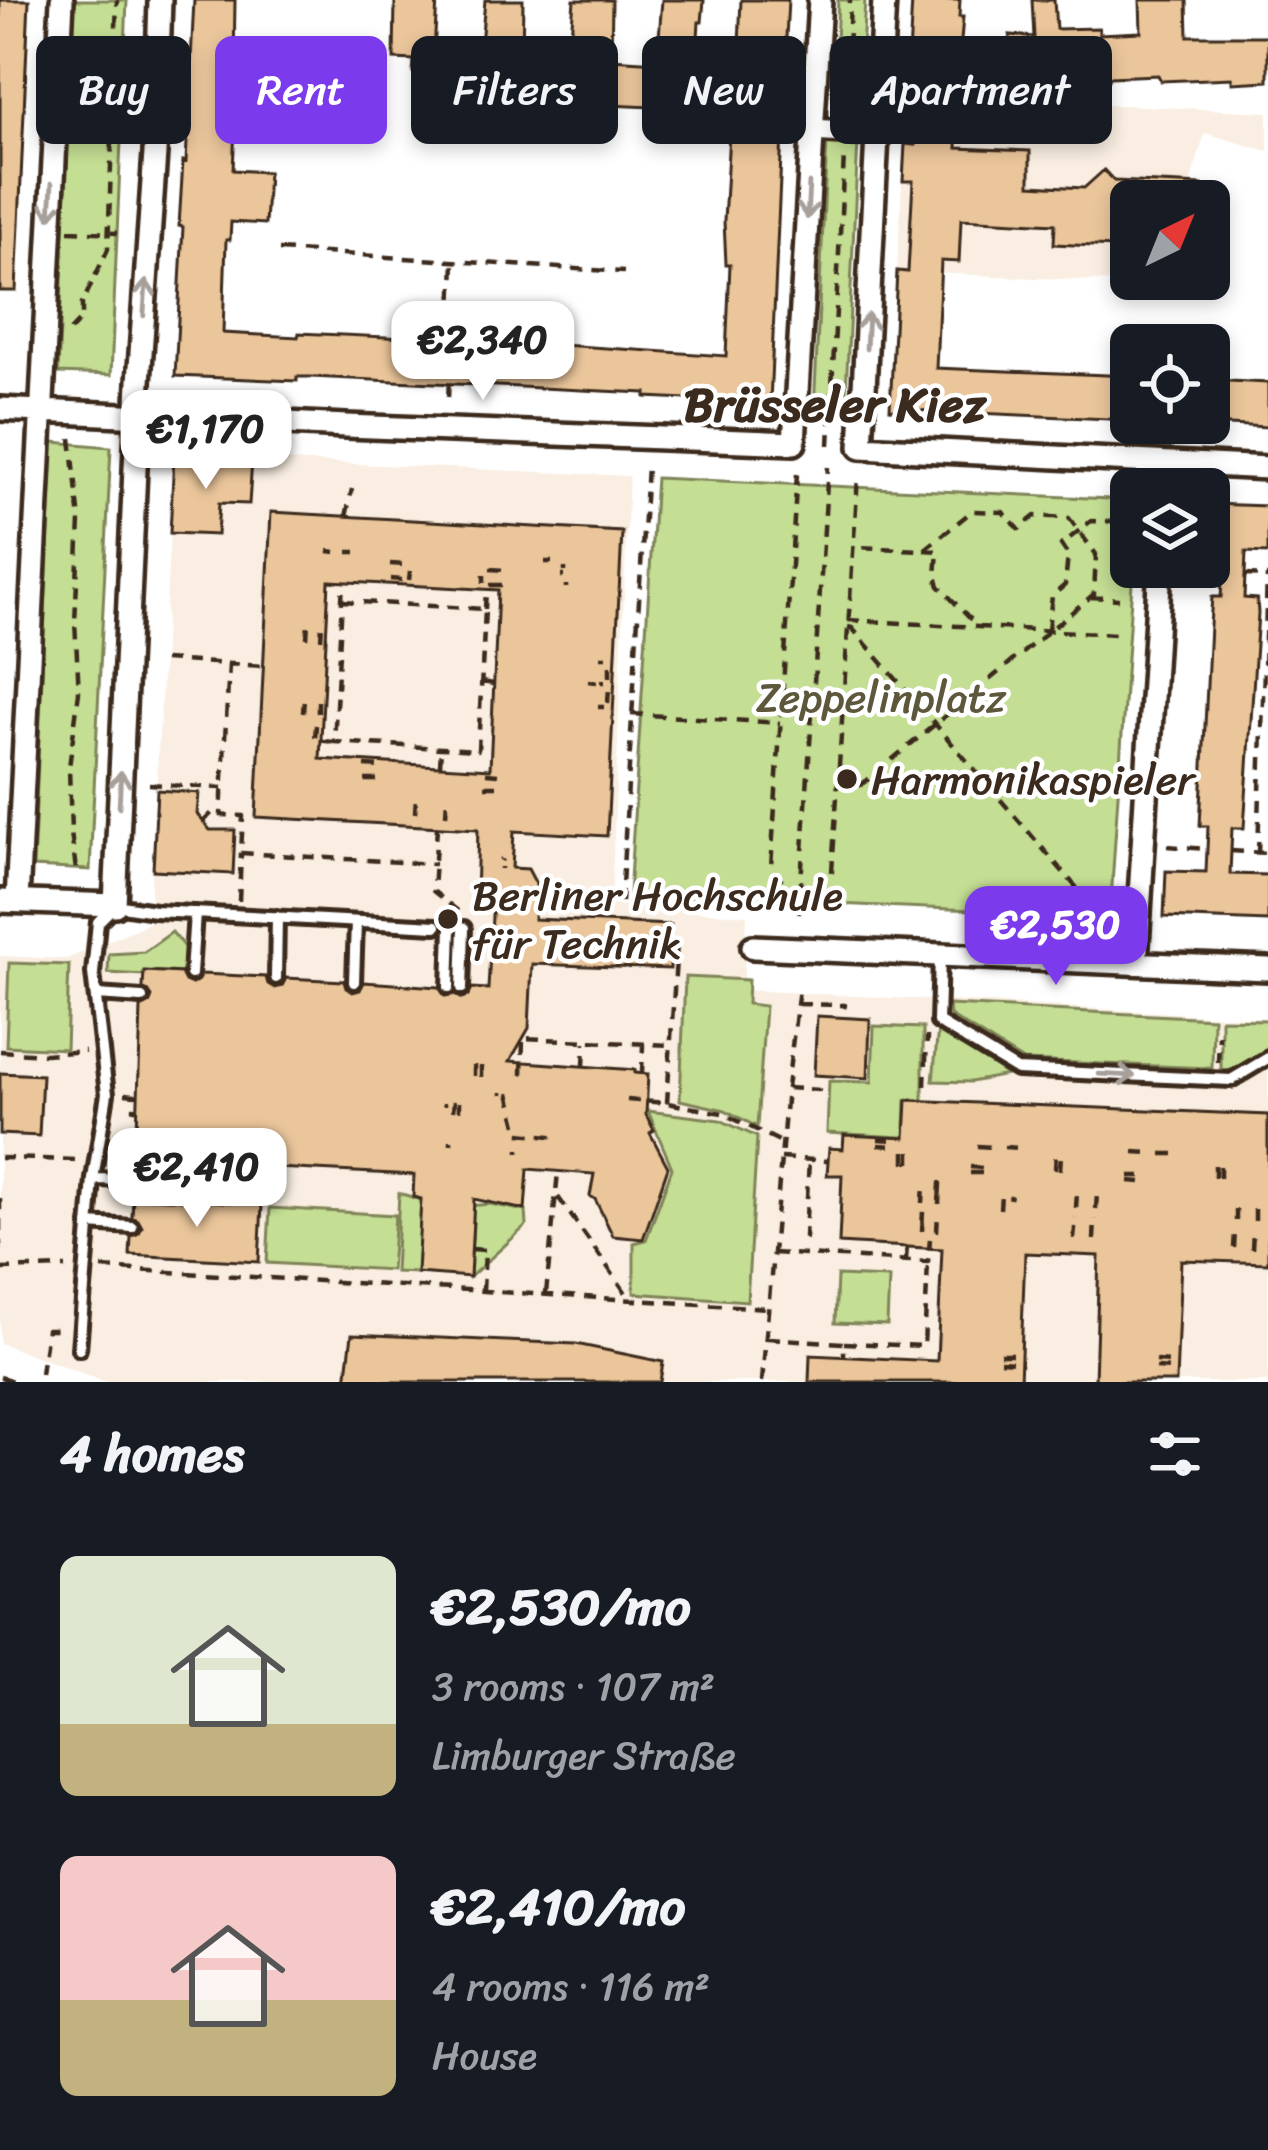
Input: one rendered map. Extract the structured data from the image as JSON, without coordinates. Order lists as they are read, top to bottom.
{
  "districts": ["Brüsseler Kiez"],
  "parks": ["Zeppelinplatz"],
  "places": ["Harmonikaspieler", "Berliner Hochschule für Technik"],
  "north": "top right",
  "page": {
    "chip": [
      "Buy",
      "Rent",
      "Filters",
      "New",
      "Apartment"
    ],
    "price": [
      "€2,340",
      "€1,170",
      "€2,530",
      "€2,410"
    ],
    "heading": "4 homes",
    "list": [
      {
        "name": "€2,530/mo",
        "note": "3 rooms · 107 m² · Limburger Straße"
      },
      {
        "name": "€2,410/mo",
        "note": "4 rooms · 116 m² · House"
      }
    ]
  }
}
